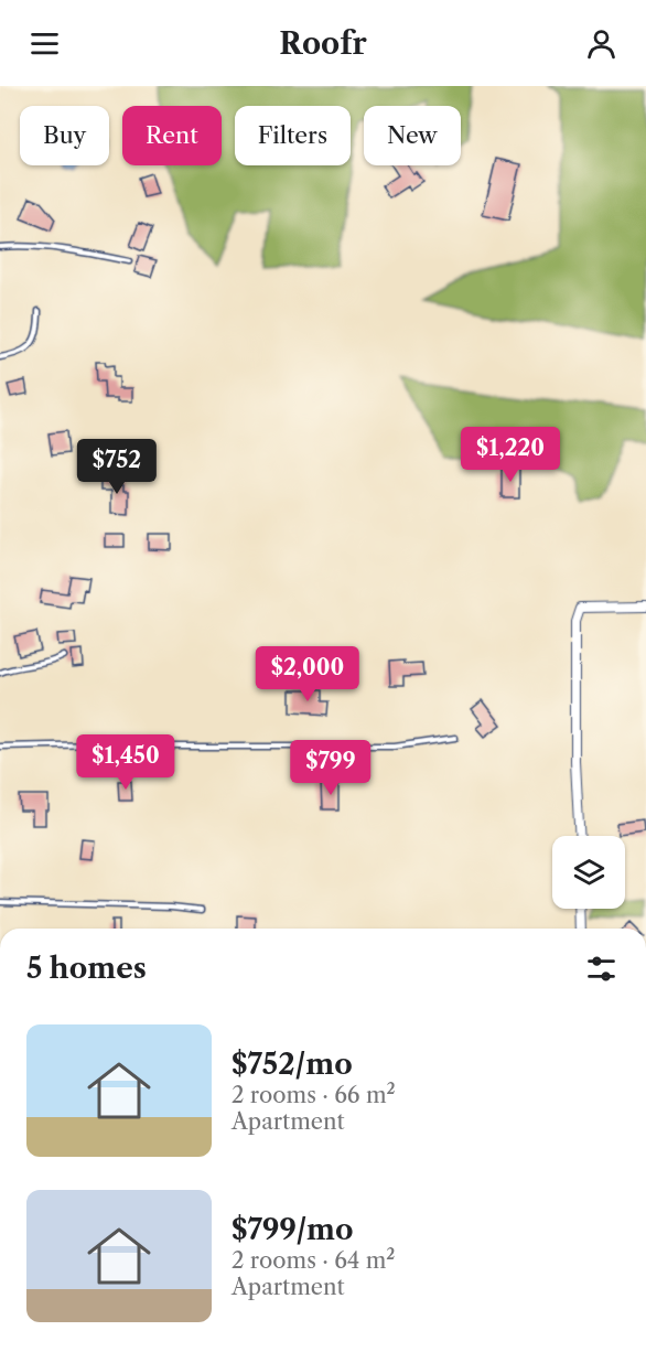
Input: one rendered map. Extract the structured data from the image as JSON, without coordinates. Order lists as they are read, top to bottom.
{
  "page": {
    "header": "Roofr",
    "chip": [
      "Buy",
      "Rent",
      "Filters",
      "New"
    ],
    "price": [
      "$1,220",
      "$752",
      "$2,000",
      "$1,450",
      "$799"
    ],
    "heading": "5 homes",
    "list": [
      {
        "name": "$752/mo",
        "note": "2 rooms · 66 m² · Apartment"
      },
      {
        "name": "$799/mo",
        "note": "2 rooms · 64 m² · Apartment"
      }
    ]
  }
}
